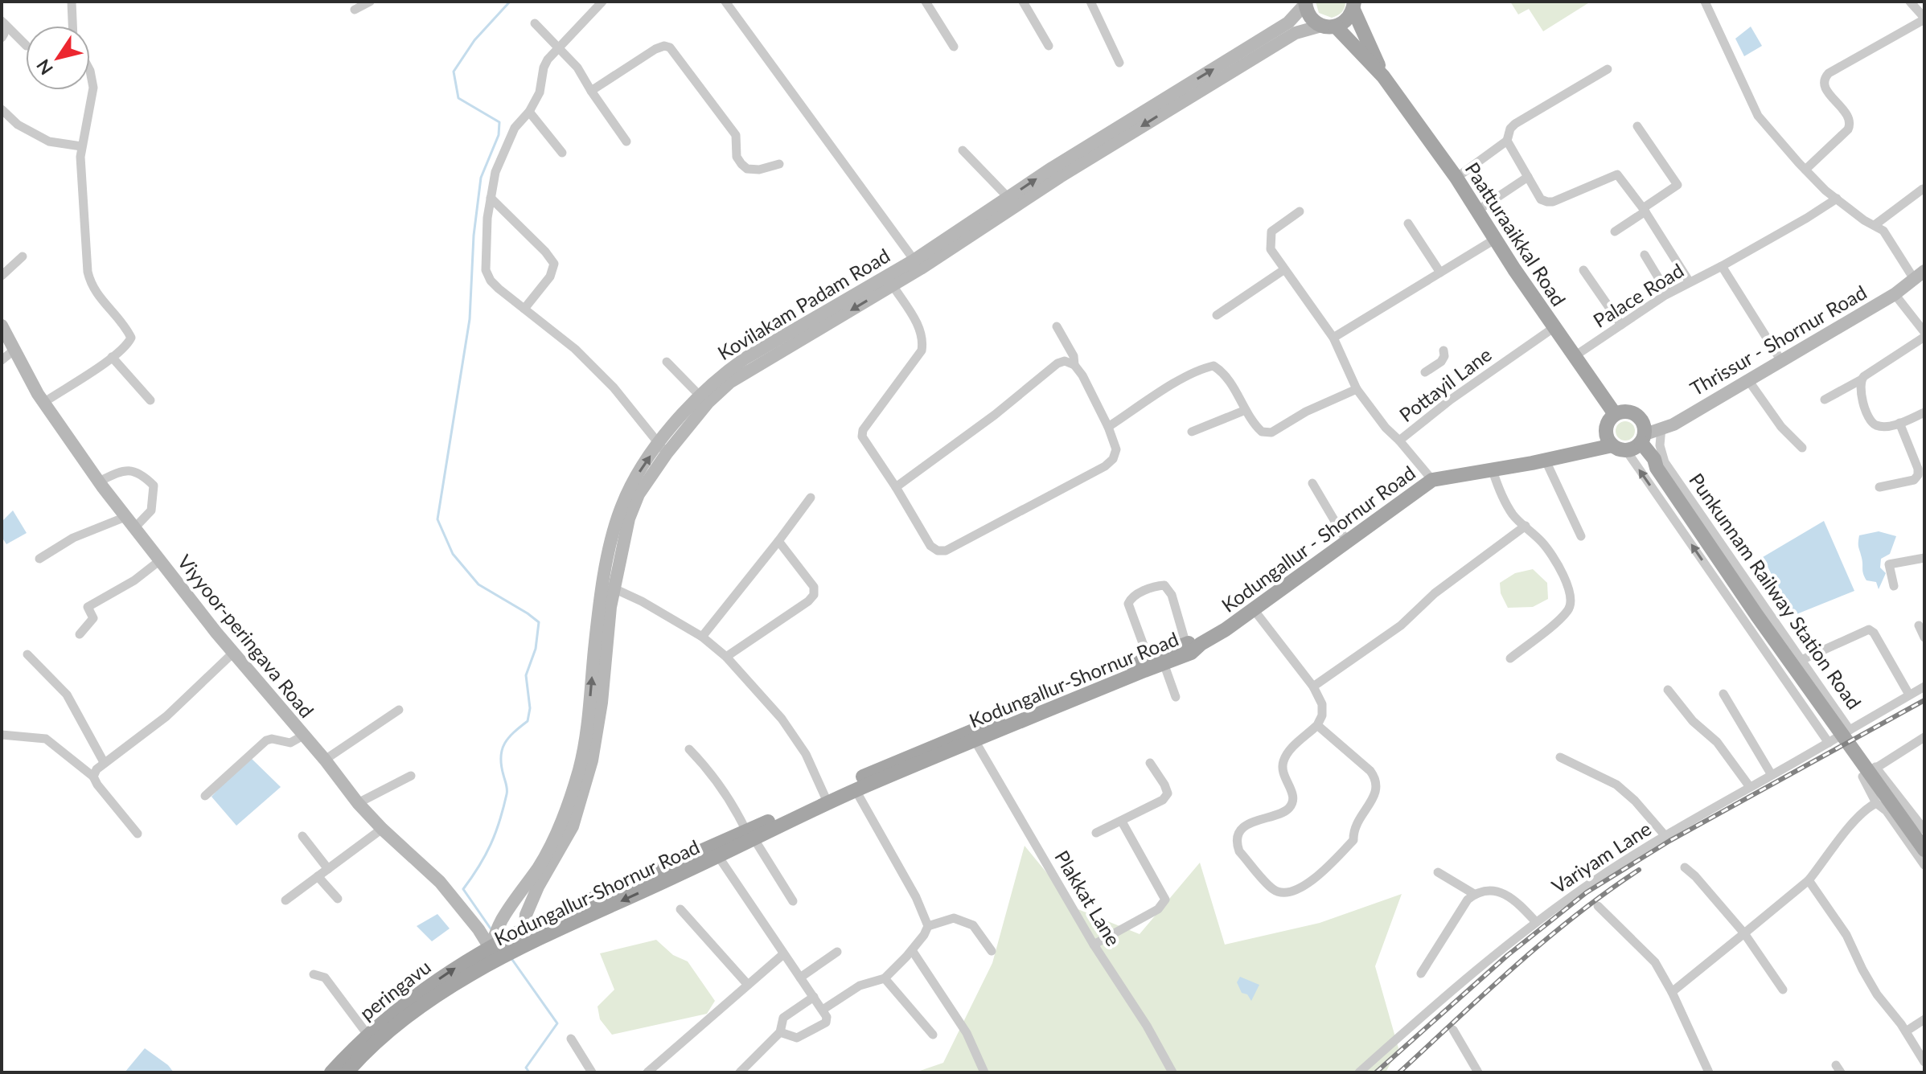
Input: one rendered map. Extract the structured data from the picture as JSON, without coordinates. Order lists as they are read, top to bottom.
{
  "streets": {
    "main road": [
      "Paatturaaikkal Road",
      "Kovilakam Padam Road",
      "Thrissur - Shornur Road",
      "Kodungallur - Shornur Road",
      "Viyyoor-peringava Road",
      "Kodungallur-Shornur Road",
      "peringavu"
    ],
    "street": [
      "Palace Road",
      "Pottayil Lane",
      "Punkunnam Railway Station Road",
      "Variyam Lane",
      "Plakkat Lane"
    ]
  },
  "crossings": [
    ["Paatturaaikkal Road", "Palace Road"],
    ["Paatturaaikkal Road", "Thrissur - Shornur Road"],
    ["Paatturaaikkal Road", "Pottayil Lane"],
    ["Paatturaaikkal Road", "Kodungallur - Shornur Road"],
    ["Kovilakam Padam Road", "Viyyoor-peringava Road"],
    ["Kovilakam Padam Road", "Kodungallur-Shornur Road"],
    ["Kovilakam Padam Road", "peringavu"],
    ["Thrissur - Shornur Road", "Kodungallur - Shornur Road"],
    ["Thrissur - Shornur Road", "Punkunnam Railway Station Road"],
    ["Pottayil Lane", "Kodungallur - Shornur Road"],
    ["Kodungallur - Shornur Road", "Kodungallur-Shornur Road"],
    ["Punkunnam Railway Station Road", "Variyam Lane"],
    ["Viyyoor-peringava Road", "Kodungallur-Shornur Road"],
    ["Viyyoor-peringava Road", "peringavu"],
    ["Kodungallur-Shornur Road", "Plakkat Lane"],
    ["Kodungallur-Shornur Road", "peringavu"]
  ],
  "one_way": ["peringavu"],
  "north": "bottom left"
}
